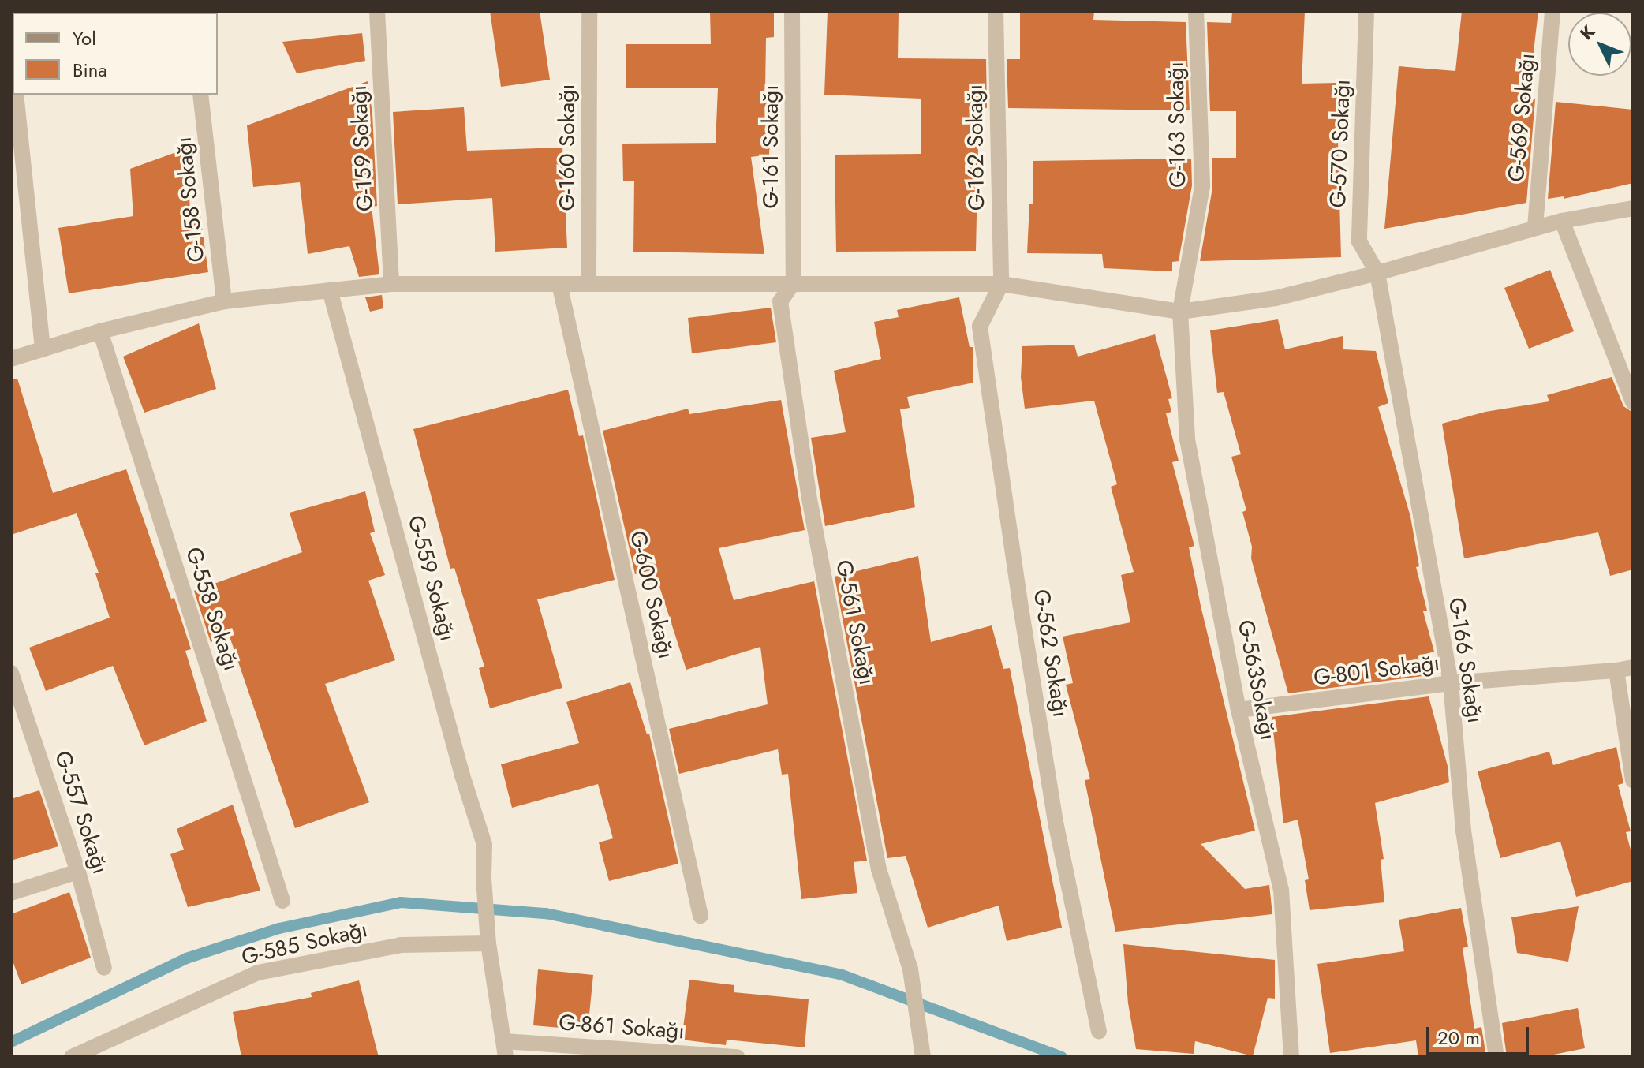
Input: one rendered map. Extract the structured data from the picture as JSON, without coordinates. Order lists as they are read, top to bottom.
{
  "streets": {
    "street": [
      "G-569 Sokağı",
      "G-163 Sokağı",
      "G-570 Sokağı",
      "G-161 Sokağı",
      "G-160 Sokağı",
      "G-162 Sokağı",
      "G-159 Sokağı",
      "G-158 Sokağı",
      "G-559 Sokağı",
      "G-600 Sokağı",
      "G-558 Sokağı",
      "G-561 Sokağı",
      "G-562 Sokağı",
      "G-166 Sokağı",
      "G-801 Sokağı",
      "G-563Sokağı",
      "G-557 Sokağı",
      "G-585 Sokağı",
      "G-861 Sokağı"
    ]
  },
  "crossings": [
    ["G-163 Sokağı", "G-563Sokağı"],
    ["G-570 Sokağı", "G-166 Sokağı"],
    ["G-161 Sokağı", "G-561 Sokağı"],
    ["G-162 Sokağı", "G-562 Sokağı"],
    ["G-559 Sokağı", "G-585 Sokağı"],
    ["G-559 Sokağı", "G-861 Sokağı"],
    ["G-166 Sokağı", "G-801 Sokağı"],
    ["G-801 Sokağı", "G-563Sokağı"]
  ],
  "legend": ["Yol", "Bina"],
  "scale_bar": "20 m",
  "north": "top left"
}
